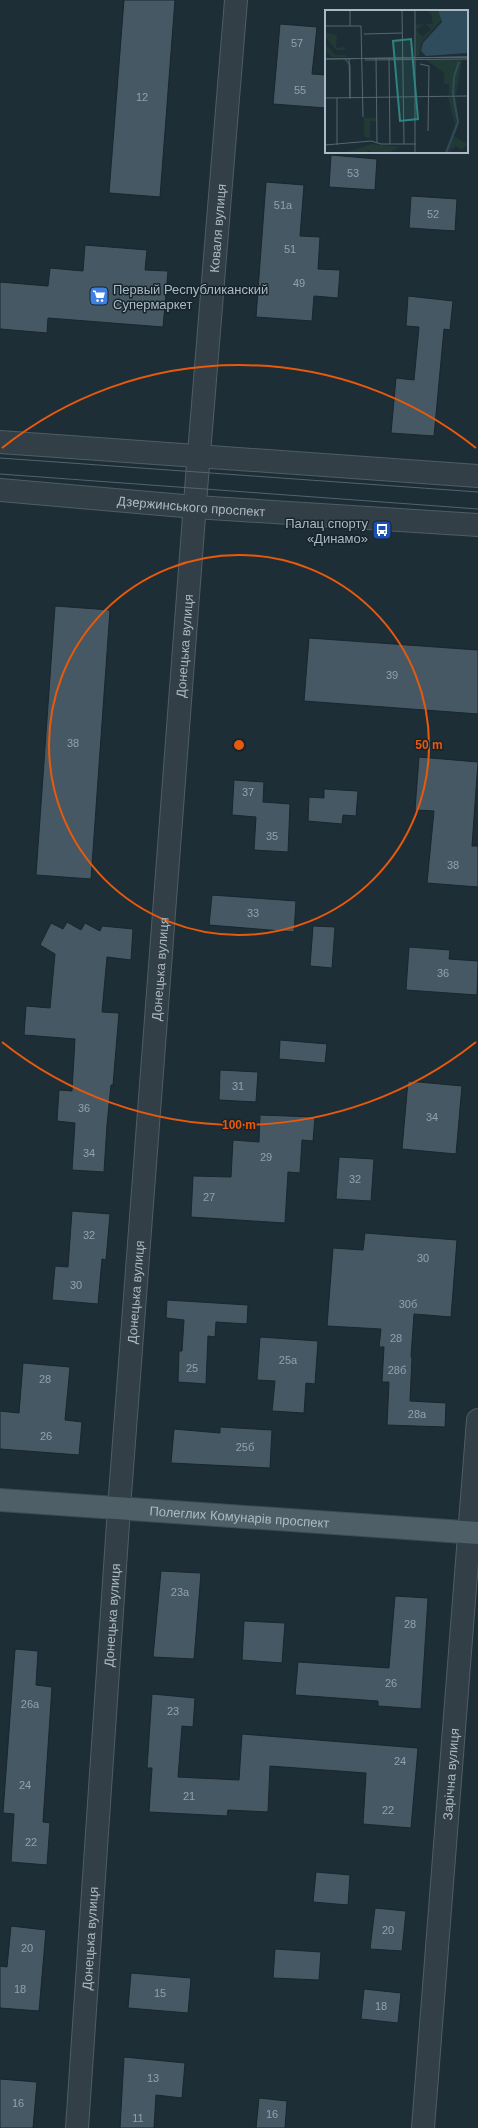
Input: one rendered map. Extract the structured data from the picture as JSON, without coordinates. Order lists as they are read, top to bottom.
{
  "streets": {
    "main road": ["Полеглих Комунарів проспект"],
    "street": [
      "Коваля вулиця",
      "Дзержинського проспект",
      "Донецька вулиця",
      "Зарічна вулиця"
    ]
  },
  "crossings": [
    ["Коваля вулиця", "Донецька вулиця"],
    ["Дзержинського проспект", "Донецька вулиця"],
    ["Донецька вулиця", "Полеглих Комунарів проспект"],
    ["Полеглих Комунарів проспект", "Зарічна вулиця"]
  ],
  "places": {
    "supermarket": ["Первый Республиканский Супермаркет"],
    "bus stop": ["Палац спорту «Динамо»"]
  },
  "house_numbers": [
    "57",
    "55",
    "12",
    "53",
    "51а",
    "52",
    "51",
    "49",
    "39",
    "38",
    "37",
    "35",
    "38",
    "33",
    "36",
    "31",
    "36",
    "34",
    "34",
    "29",
    "32",
    "27",
    "32",
    "30",
    "30",
    "30б",
    "28",
    "25а",
    "25",
    "28б",
    "28",
    "28а",
    "26",
    "25б",
    "23а",
    "28",
    "26",
    "26а",
    "23",
    "24",
    "24",
    "21",
    "22",
    "22",
    "20",
    "20",
    "18",
    "15",
    "18",
    "13",
    "16",
    "16",
    "11"
  ],
  "rings": ["50 m", "100 m"]
}
